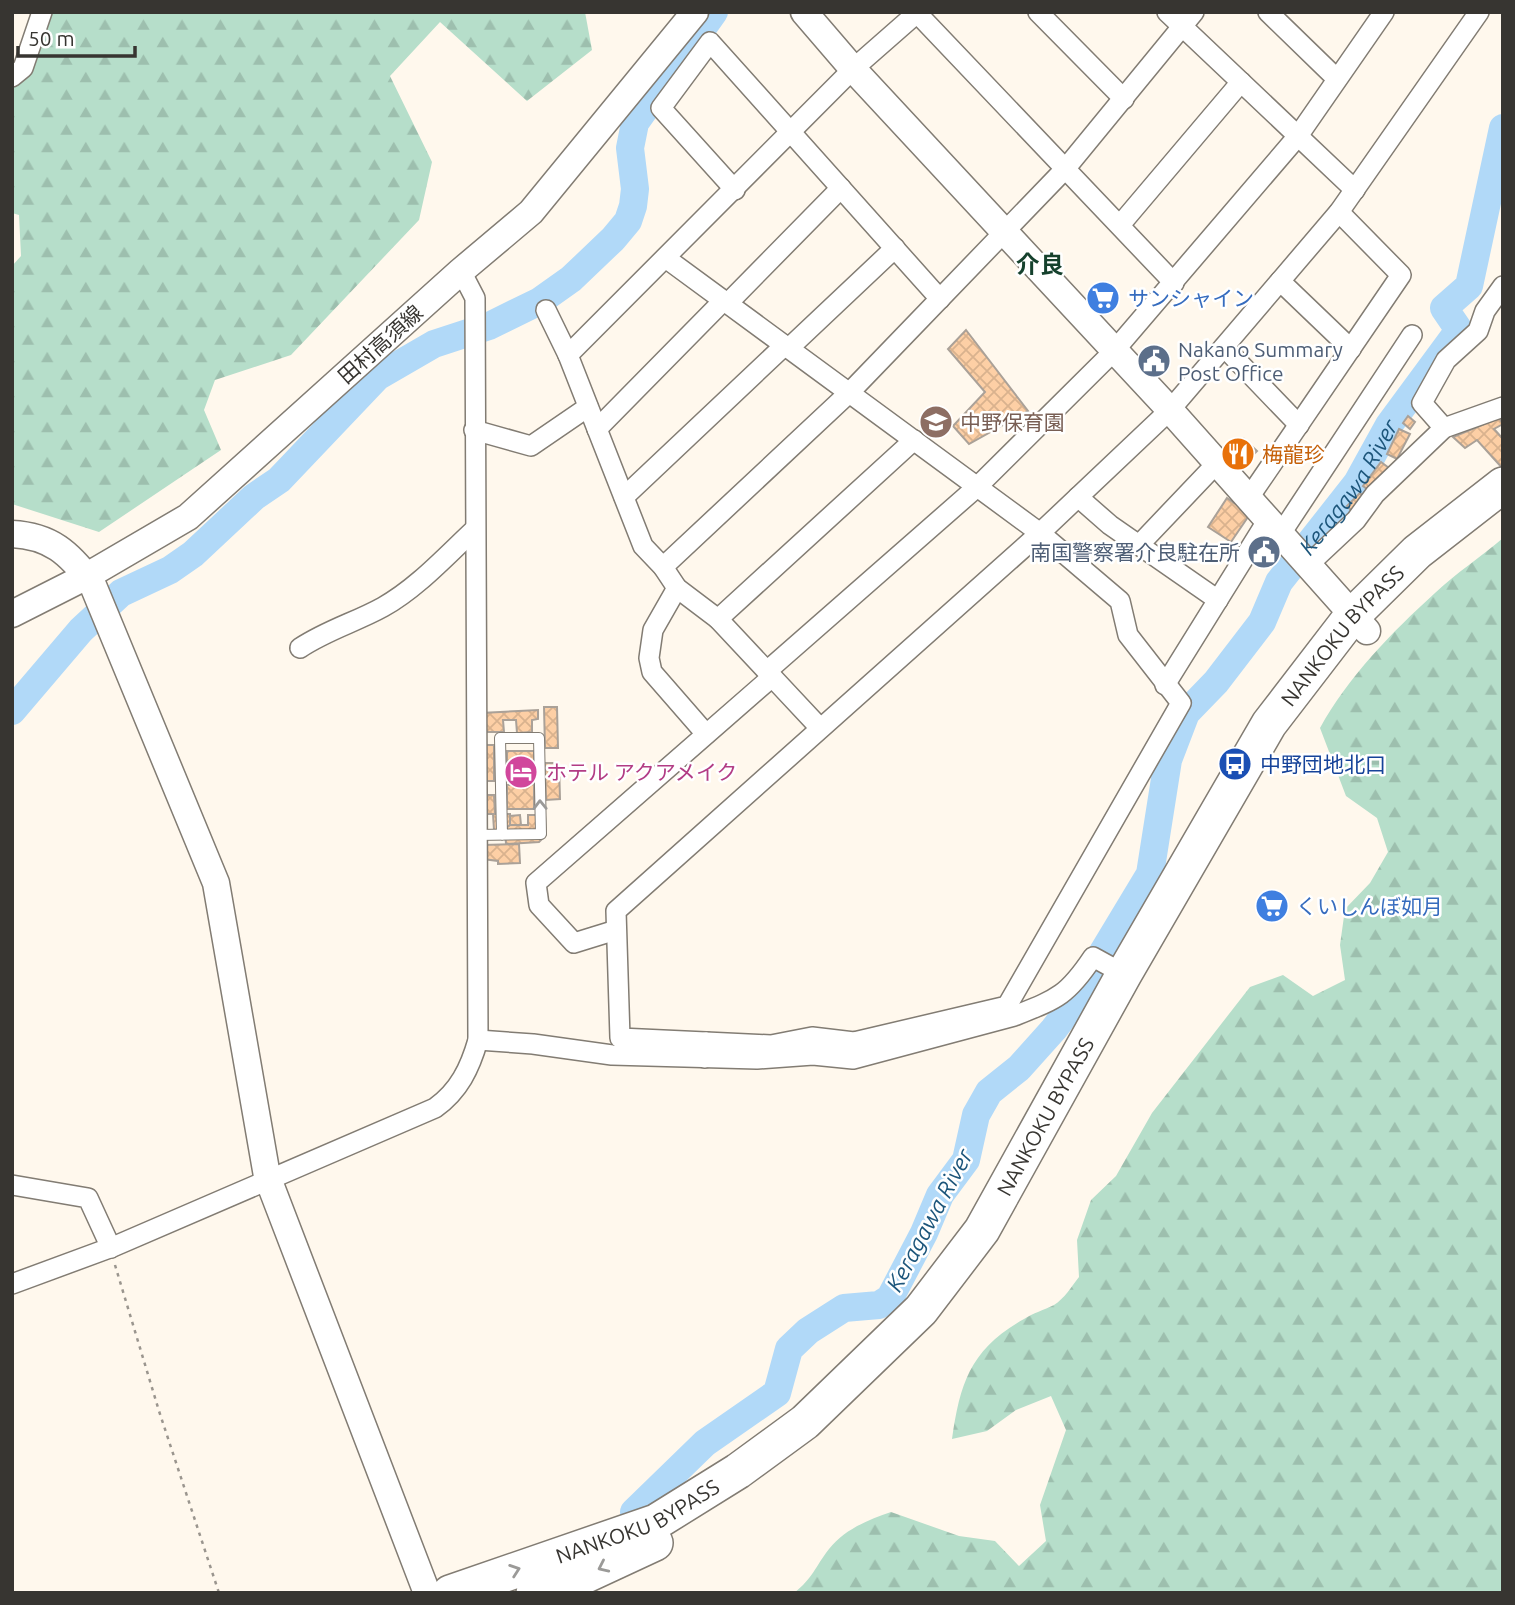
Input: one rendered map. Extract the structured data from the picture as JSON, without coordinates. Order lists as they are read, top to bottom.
{
  "streets": {
    "highway": ["NANKOKU BYPASS"],
    "street": ["田村高須線"]
  },
  "districts": ["介良"],
  "water": ["Keragawa River"],
  "places": {
    "supermarket": ["サンシャイン", "くいしんぼ如月"],
    "public building": ["Nakano Summary Post Office", "南国警察署介良駐在所"],
    "school or university": ["中野保育園"],
    "restaurant": ["梅龍珍"],
    "bus stop": ["中野団地北口"],
    "hotel": ["ホテル アクアメイク"]
  },
  "scale_bar": "50 m"
}
